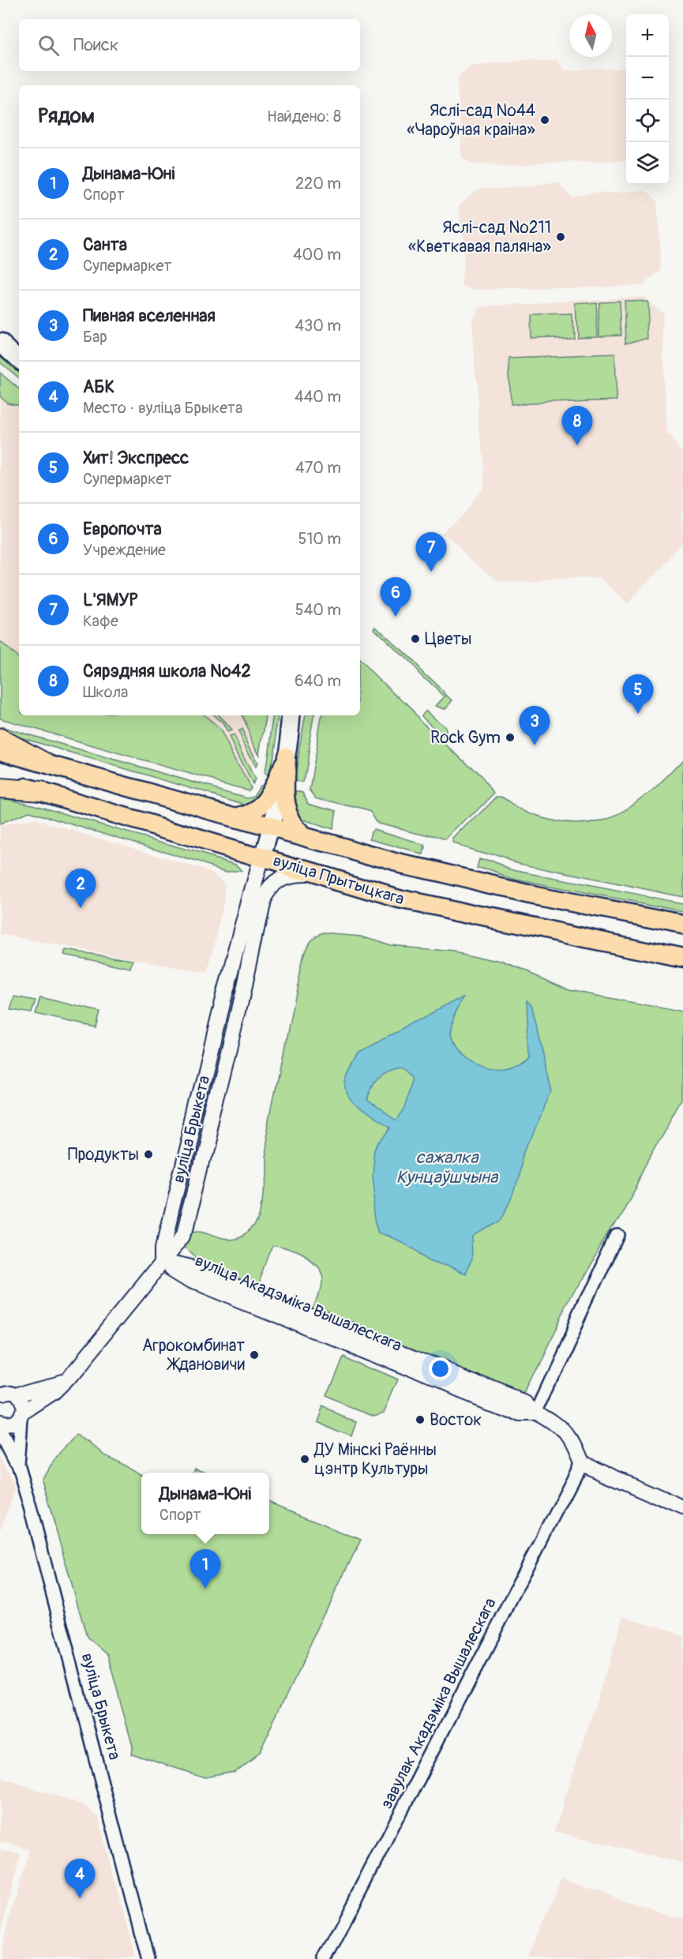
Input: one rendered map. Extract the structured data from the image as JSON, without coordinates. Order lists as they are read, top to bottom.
{
  "streets": {
    "main road": ["вуліца Прытыцкага"],
    "street": ["вуліца Брыкета", "вуліца Акадэміка Вышалескага", "завулак Акадэміка Вышалескага"]
  },
  "crossings": [
    ["вуліца Прытыцкага", "вуліца Брыкета"],
    ["вуліца Брыкета", "вуліца Акадэміка Вышалескага"],
    ["вуліца Акадэміка Вышалескага", "завулак Акадэміка Вышалескага"]
  ],
  "water": ["сажалка Кунцаўшчына"],
  "places": [
    "Яслі-сад №44 «Чароўная краіна»",
    "Яслі-сад №211 «Кветкавая паляна»",
    "Цветы",
    "Rock Gym",
    "Продукты",
    "Агрокомбинат Ждановичи",
    "Восток",
    "ДУ Мінскі Раённы цэнтр Культуры"
  ],
  "north": "top",
  "page": {
    "map_buttons": ["+", "−"],
    "search": "Поиск",
    "heading": ["Рядом", "Найдено: 8"],
    "list": [
      {
        "mark": "1",
        "name": "Дынама-Юні",
        "note": "Спорт",
        "value": "220 m"
      },
      {
        "mark": "2",
        "name": "Санта",
        "note": "Супермаркет",
        "value": "400 m"
      },
      {
        "mark": "3",
        "name": "Пивная вселенная",
        "note": "Бар",
        "value": "430 m"
      },
      {
        "mark": "4",
        "name": "АБК",
        "note": "Место · вуліца Брыкета",
        "value": "440 m"
      },
      {
        "mark": "5",
        "name": "Хит! Экспресс",
        "note": "Супермаркет",
        "value": "470 m"
      },
      {
        "mark": "6",
        "name": "Европочта",
        "note": "Учреждение",
        "value": "510 m"
      },
      {
        "mark": "7",
        "name": "L'ЯМУР",
        "note": "Кафе",
        "value": "540 m"
      },
      {
        "mark": "8",
        "name": "Сярэдняя школа №42",
        "note": "Школа",
        "value": "640 m"
      }
    ],
    "pins": [
      "8",
      "7",
      "6",
      "5",
      "3",
      "2",
      "1",
      "4"
    ],
    "popup": ["Дынама-Юні", "Спорт"]
  }
}
